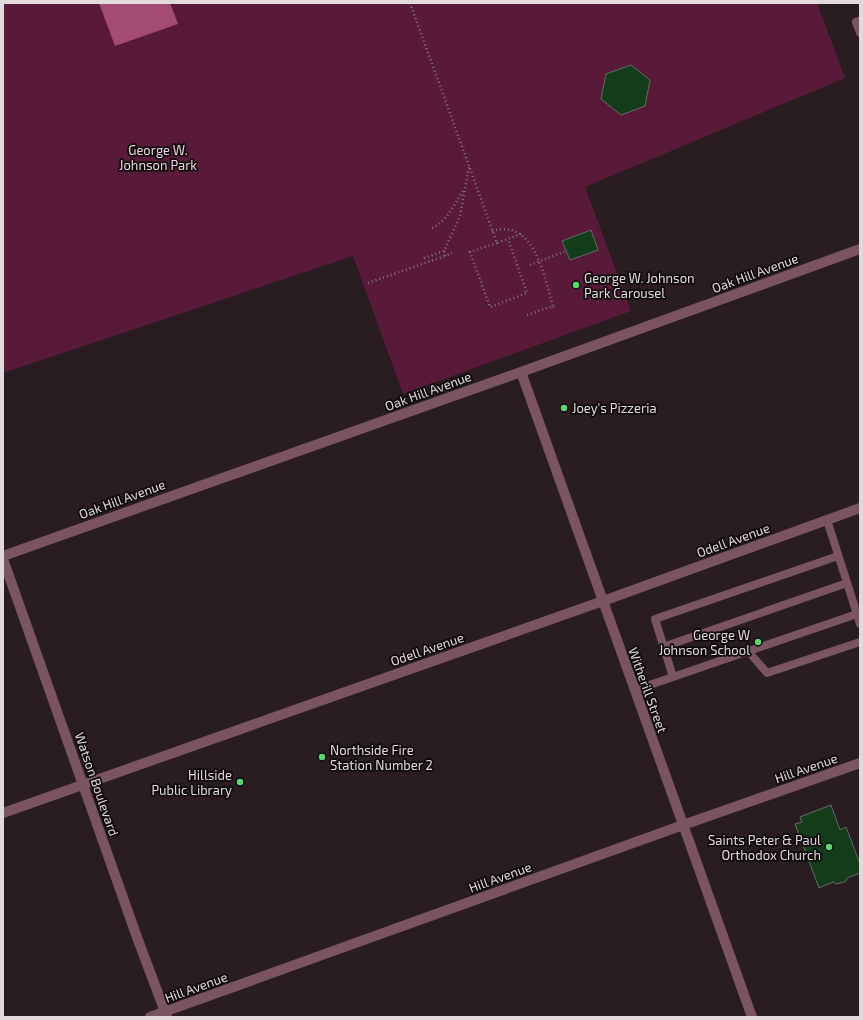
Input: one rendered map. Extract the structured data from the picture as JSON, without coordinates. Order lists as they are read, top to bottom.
{
  "streets": {
    "street": [
      "Oak Hill Avenue",
      "Odell Avenue",
      "Witherill Street",
      "Hill Avenue",
      "Watson Boulevard"
    ]
  },
  "crossings": [
    ["Oak Hill Avenue", "Witherill Street"],
    ["Odell Avenue", "Witherill Street"],
    ["Odell Avenue", "Watson Boulevard"],
    ["Witherill Street", "Hill Avenue"],
    ["Hill Avenue", "Watson Boulevard"]
  ],
  "parks": ["George W. Johnson Park"],
  "places": [
    "George W. Johnson Park Carousel",
    "Joey's Pizzeria",
    "George W Johnson School",
    "Northside Fire Station Number 2",
    "Hillside Public Library",
    "Saints Peter & Paul Orthodox Church"
  ]
}
